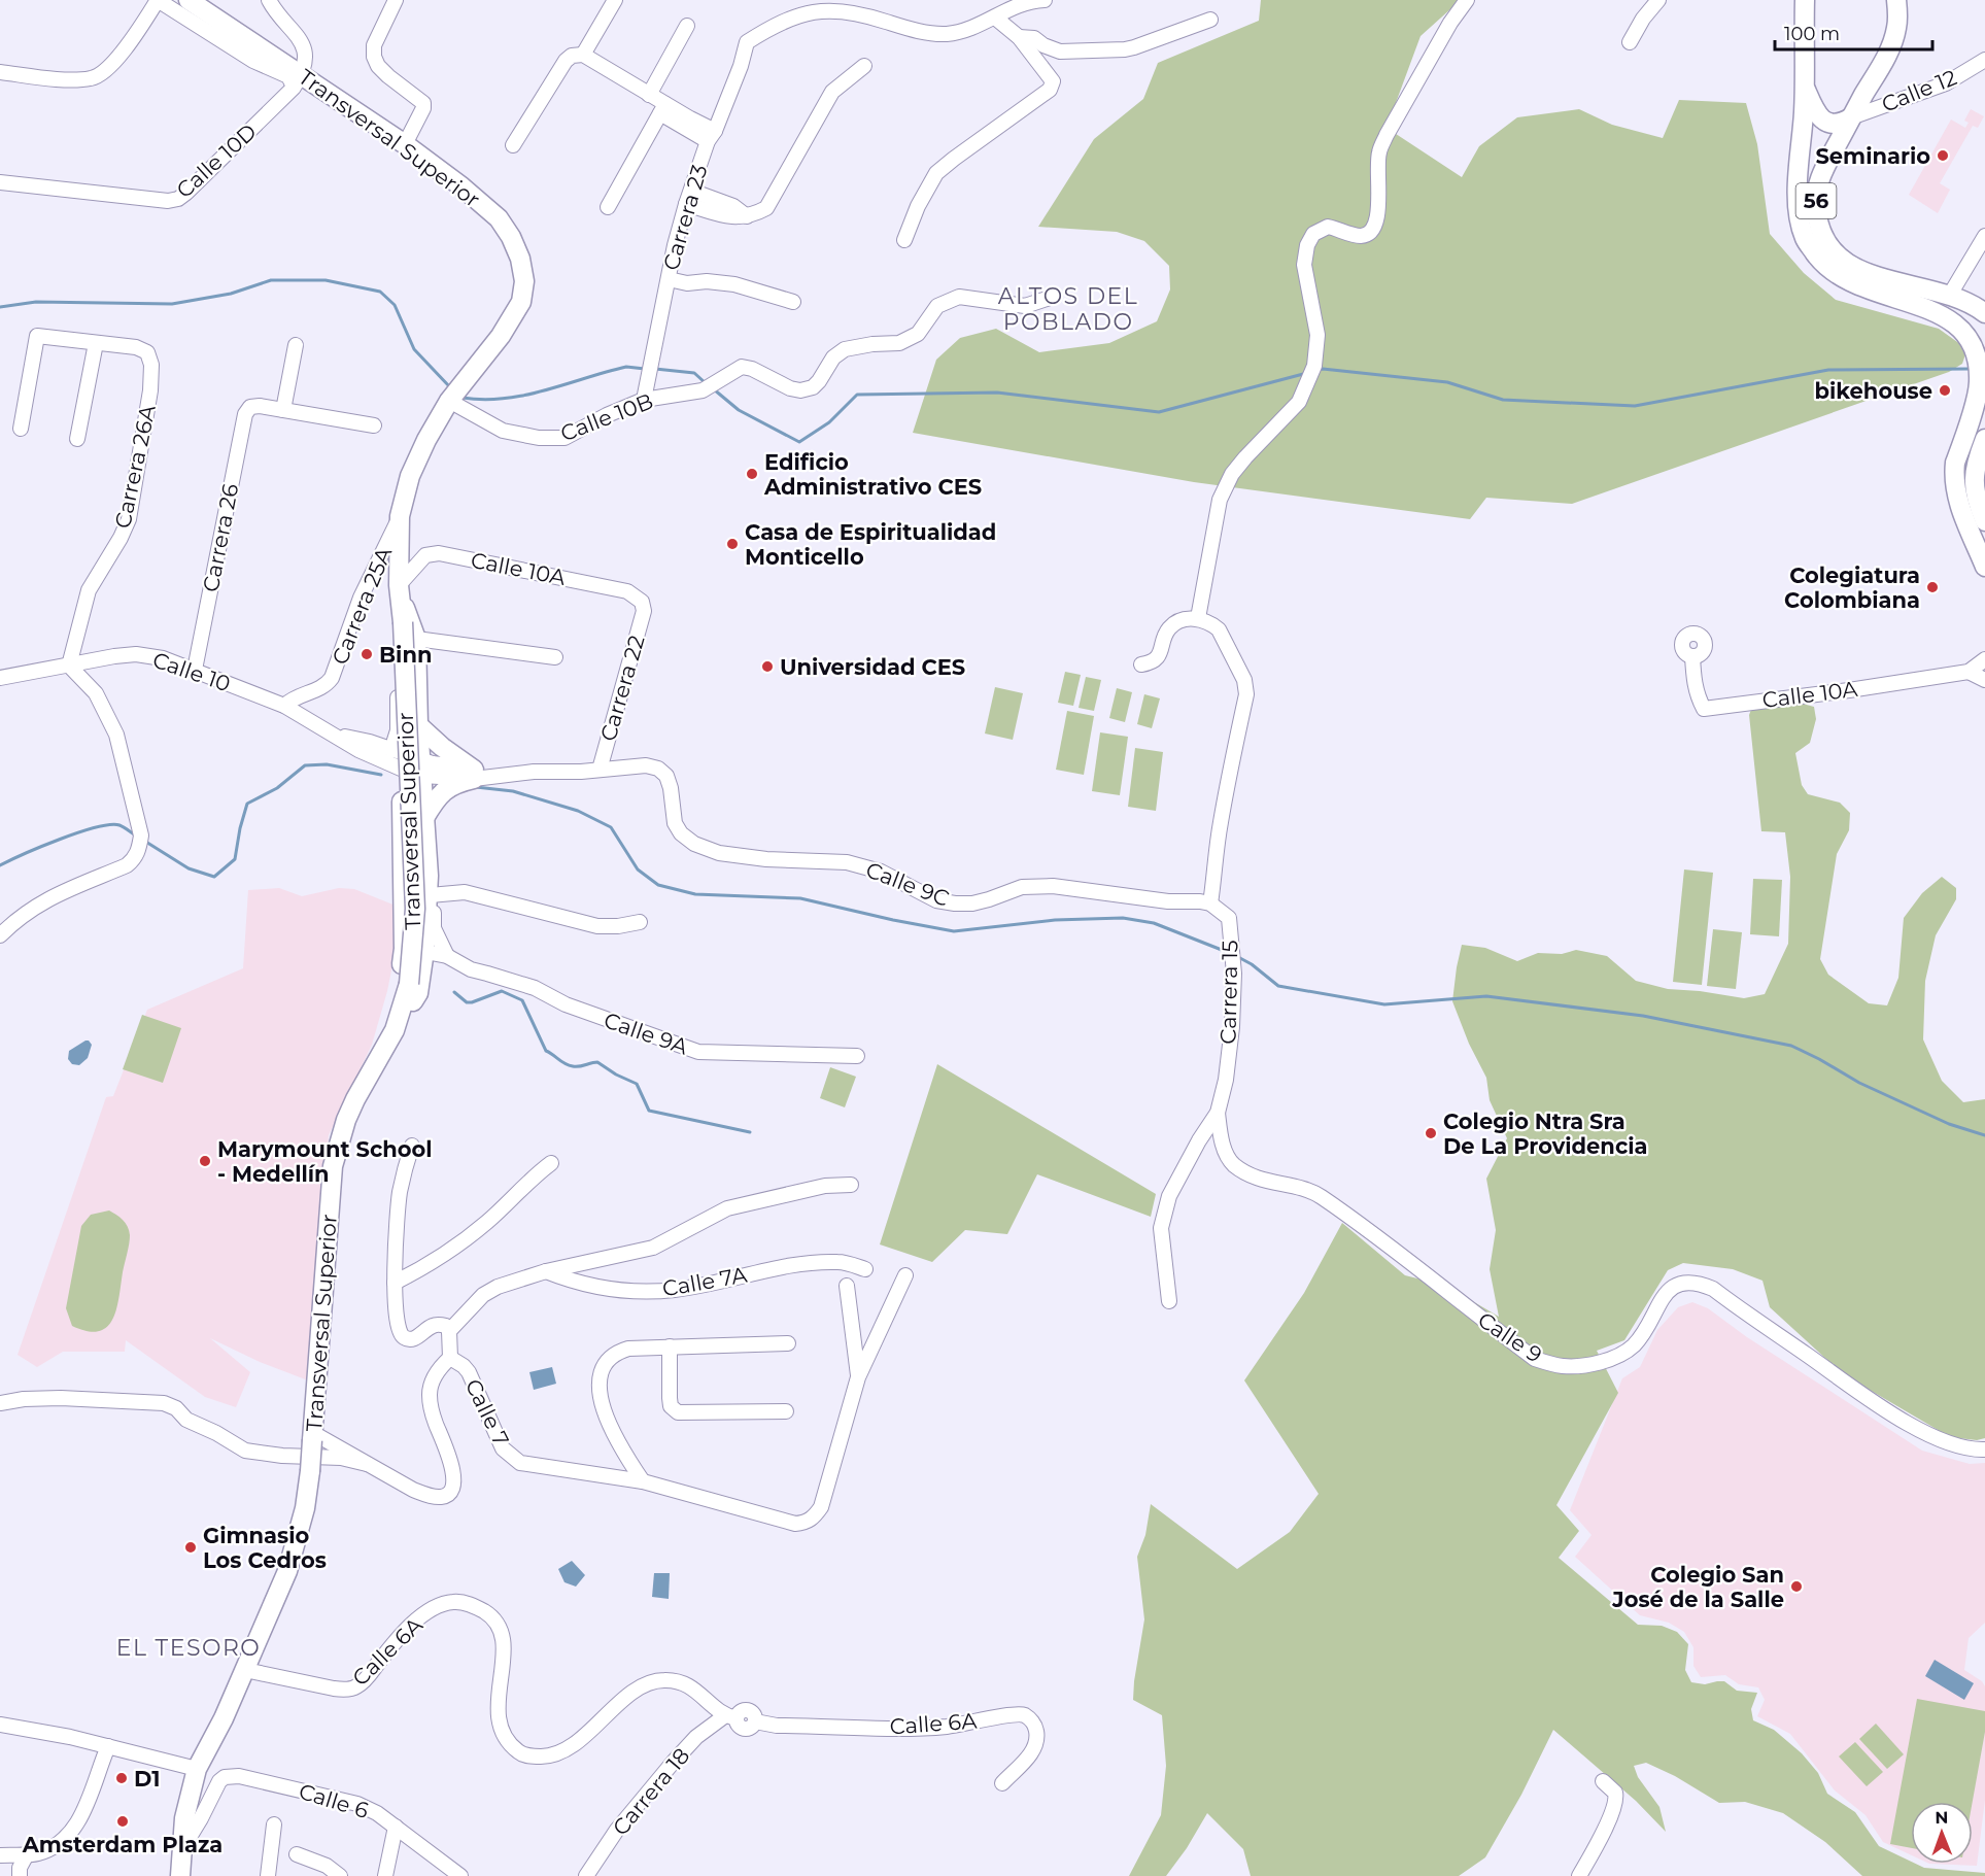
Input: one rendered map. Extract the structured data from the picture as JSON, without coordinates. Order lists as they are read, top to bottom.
{
  "streets": {
    "main road": ["Transversal Superior", "56"],
    "street": [
      "Calle 12",
      "Calle 10D",
      "Carrera 23",
      "Calle 10B",
      "Carrera 26A",
      "Carrera 26",
      "Calle 10A",
      "Carrera 25A",
      "Calle 10",
      "Carrera 22",
      "Calle 9C",
      "Carrera 15",
      "Calle 9A",
      "Calle 7A",
      "Calle 9",
      "Calle 7",
      "Calle 6A",
      "Carrera 18",
      "Calle 6"
    ]
  },
  "crossings": [
    ["Calle 12", "56"],
    ["Transversal Superior", "Calle 10D"],
    ["Transversal Superior", "Calle 10B"],
    ["Transversal Superior", "Calle 10A"],
    ["Transversal Superior", "Carrera 25A"],
    ["Transversal Superior", "Calle 7"],
    ["Transversal Superior", "Calle 6A"],
    ["Transversal Superior", "Calle 6"],
    ["Carrera 23", "Calle 10B"],
    ["Carrera 26A", "Calle 10"],
    ["Carrera 26", "Calle 10"],
    ["Calle 10A", "Carrera 22"],
    ["Carrera 25A", "Calle 10"],
    ["Calle 10", "Carrera 22"],
    ["Calle 10", "Calle 9C"],
    ["Calle 9C", "Carrera 15"],
    ["Carrera 15", "Calle 9"],
    ["Calle 6A", "Carrera 18"]
  ],
  "districts": ["ALTOS DEL POBLADO", "EL TESORO"],
  "places": [
    "Seminario",
    "bikehouse",
    "Edificio Administrativo CES",
    "Casa de Espiritualidad Monticello",
    "Colegiatura Colombiana",
    "Binn",
    "Universidad CES",
    "Colegio Ntra Sra De La Providencia",
    "Marymount School - Medellín",
    "Gimnasio Los Cedros",
    "Colegio San José de la Salle",
    "D1",
    "Amsterdam Plaza"
  ],
  "scale_bar": "100 m",
  "north": "top"
}
